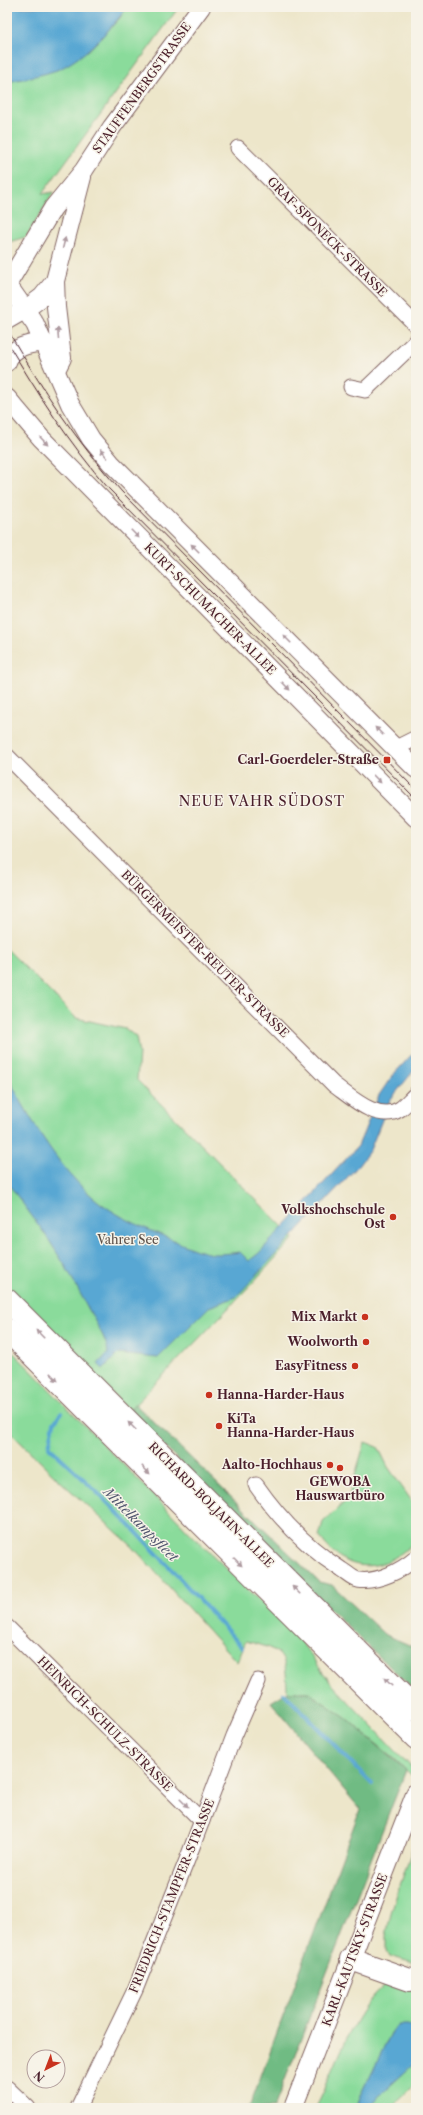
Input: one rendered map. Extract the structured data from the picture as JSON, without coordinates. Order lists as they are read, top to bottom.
{
  "streets": {
    "main road": ["RICHARD-BOLJAHN-ALLEE"],
    "street": [
      "STAUFFENBERGSTRASSE",
      "GRAF-SPONECK-STRASSE",
      "KURT-SCHUMACHER-ALLEE",
      "BÜRGERMEISTER-REUTER-STRASSE",
      "HEINRICH-SCHULZ-STRASSE",
      "FRIEDRICH-STAMPFER-STRASSE",
      "KARL-KAUTSKY-STRASSE"
    ]
  },
  "crossings": [
    ["HEINRICH-SCHULZ-STRASSE", "FRIEDRICH-STAMPFER-STRASSE"]
  ],
  "one_way": ["HEINRICH-SCHULZ-STRASSE"],
  "districts": ["NEUE VAHR SÜDOST"],
  "water": ["Mittelkampsfleet"],
  "parks": ["Vahrer See"],
  "places": {
    "transit": ["Carl-Goerdeler-Straße"],
    "other": [
      "Volkshochschule Ost",
      "Mix Markt",
      "Woolworth",
      "EasyFitness",
      "Hanna-Harder-Haus",
      "KiTa Hanna-Harder-Haus",
      "Aalto-Hochhaus",
      "GEWOBA Hauswartbüro"
    ]
  },
  "north": "bottom left"
}
